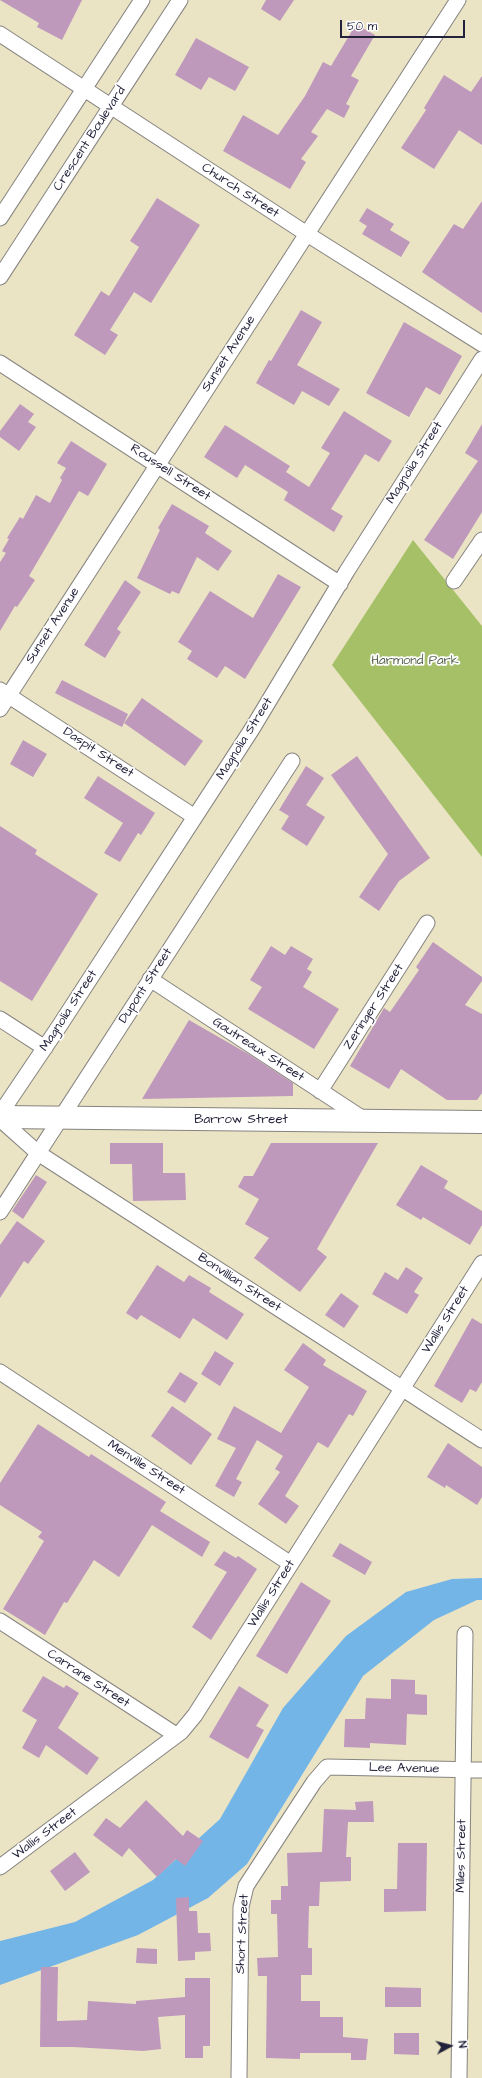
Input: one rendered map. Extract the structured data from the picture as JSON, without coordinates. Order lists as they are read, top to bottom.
{
  "streets": {
    "main road": ["Barrow Street"],
    "street": [
      "Crescent Boulevard",
      "Church Street",
      "Sunset Avenue",
      "Magnolia Street",
      "Roussell Street",
      "Daspit Street",
      "Dupont Street",
      "Zeringer Street",
      "Gautreaux Street",
      "Bonvillian Street",
      "Wallis Street",
      "Menville Street",
      "Carrane Street",
      "Lee Avenue",
      "Miles Street",
      "Short Street"
    ]
  },
  "crossings": [
    ["Crescent Boulevard", "Church Street"],
    ["Church Street", "Sunset Avenue"],
    ["Sunset Avenue", "Roussell Street"],
    ["Sunset Avenue", "Daspit Street"],
    ["Magnolia Street", "Roussell Street"],
    ["Magnolia Street", "Daspit Street"],
    ["Dupont Street", "Gautreaux Street"],
    ["Dupont Street", "Barrow Street"],
    ["Dupont Street", "Bonvillian Street"],
    ["Zeringer Street", "Gautreaux Street"],
    ["Gautreaux Street", "Barrow Street"],
    ["Barrow Street", "Bonvillian Street"],
    ["Bonvillian Street", "Wallis Street"],
    ["Wallis Street", "Menville Street"],
    ["Wallis Street", "Carrane Street"],
    ["Lee Avenue", "Miles Street"],
    ["Lee Avenue", "Short Street"]
  ],
  "parks": ["Harmond Park"],
  "scale_bar": "50 m",
  "north": "right"
}
